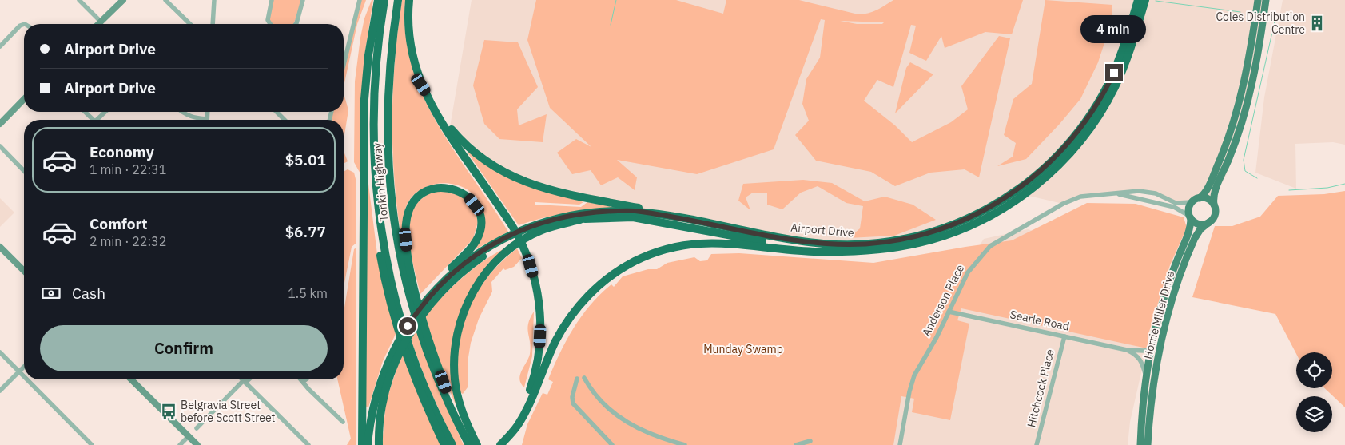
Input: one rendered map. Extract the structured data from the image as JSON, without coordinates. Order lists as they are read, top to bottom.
{
  "streets": {
    "highway": ["Tonkin Highway", "Airport Drive"],
    "main road": ["Horrie Miller Drive"],
    "street": ["Anderson Place", "Searle Road", "Hitchcock Place"]
  },
  "crossings": [
    ["Anderson Place", "Horrie Miller Drive"],
    ["Anderson Place", "Searle Road"],
    ["Horrie Miller Drive", "Searle Road"],
    ["Searle Road", "Hitchcock Place"]
  ],
  "parks": ["Munday Swamp"],
  "places": {
    "building": ["Coles Distribution Centre"],
    "bus stop": ["Belgravia Street before Scott Street"]
  },
  "page": {
    "bubble": "4 min",
    "banner": ["Airport Drive", "Airport Drive"],
    "list": [
      {
        "name": "Economy",
        "note": "1 min · 22:31",
        "value": "$5.01"
      },
      {
        "name": "Comfort",
        "note": "2 min · 22:32",
        "value": "$6.77"
      }
    ],
    "pay": ["Cash", "1.5 km"],
    "buttons": "Confirm"
  }
}
